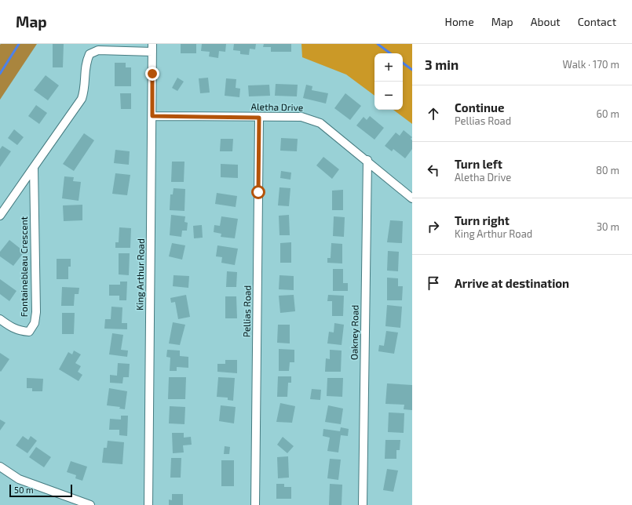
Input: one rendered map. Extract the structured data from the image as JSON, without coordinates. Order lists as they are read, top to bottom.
{
  "streets": {
    "street": [
      "Aletha Drive",
      "Fontainebleau Crescent",
      "King Arthur Road",
      "Pellias Road",
      "Oakney Road"
    ]
  },
  "crossings": [
    ["Aletha Drive", "King Arthur Road"],
    ["Aletha Drive", "Pellias Road"],
    ["Aletha Drive", "Oakney Road"]
  ],
  "scale_bar": "50 m",
  "page": {
    "header": "Map",
    "nav": [
      "Home",
      "Map",
      "About",
      "Contact"
    ],
    "heading": ["3 min", "Walk · 170 m"],
    "map_buttons": ["+", "−"],
    "list": [
      ["Continue", "Pellias Road", "60 m"],
      ["Turn left", "Aletha Drive", "80 m"],
      ["Turn right", "King Arthur Road", "30 m"],
      "Arrive at destination"
    ],
    "scale": "50 m"
  }
}
